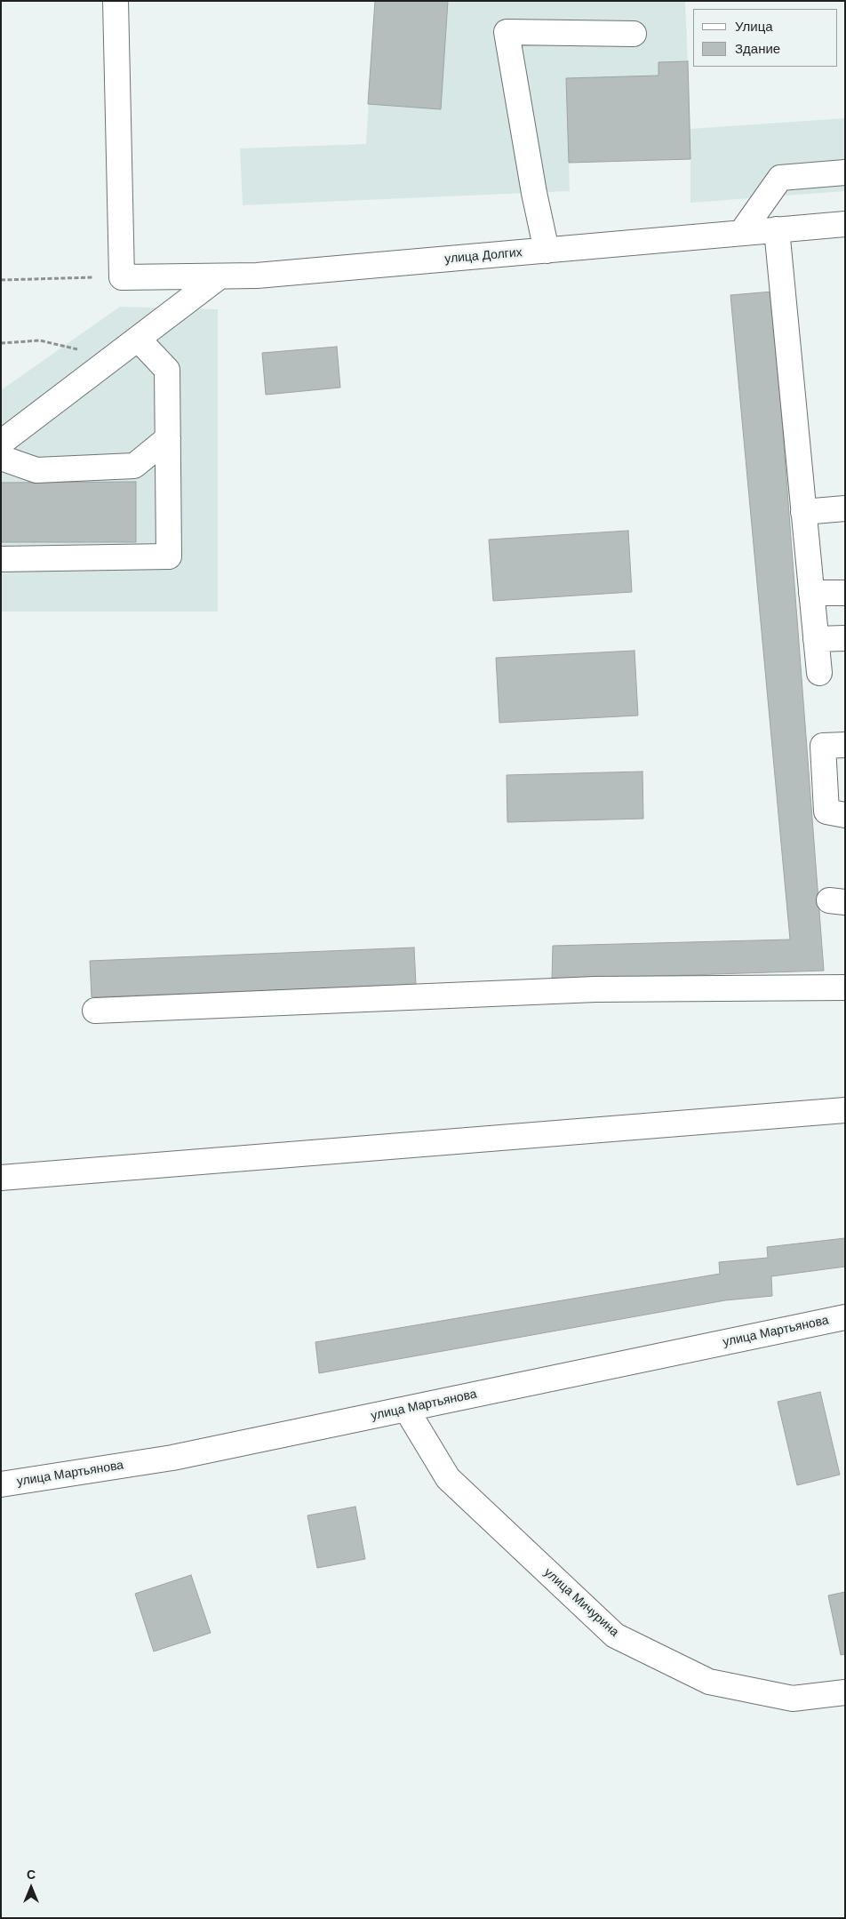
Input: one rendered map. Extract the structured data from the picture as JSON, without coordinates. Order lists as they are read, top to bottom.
{
  "streets": {
    "street": ["улица Долгих", "улица Мартьянова", "улица Мичурина"]
  },
  "crossings": [
    ["улица Мартьянова", "улица Мичурина"]
  ],
  "legend": ["Улица", "Здание"],
  "north": "top"
}
